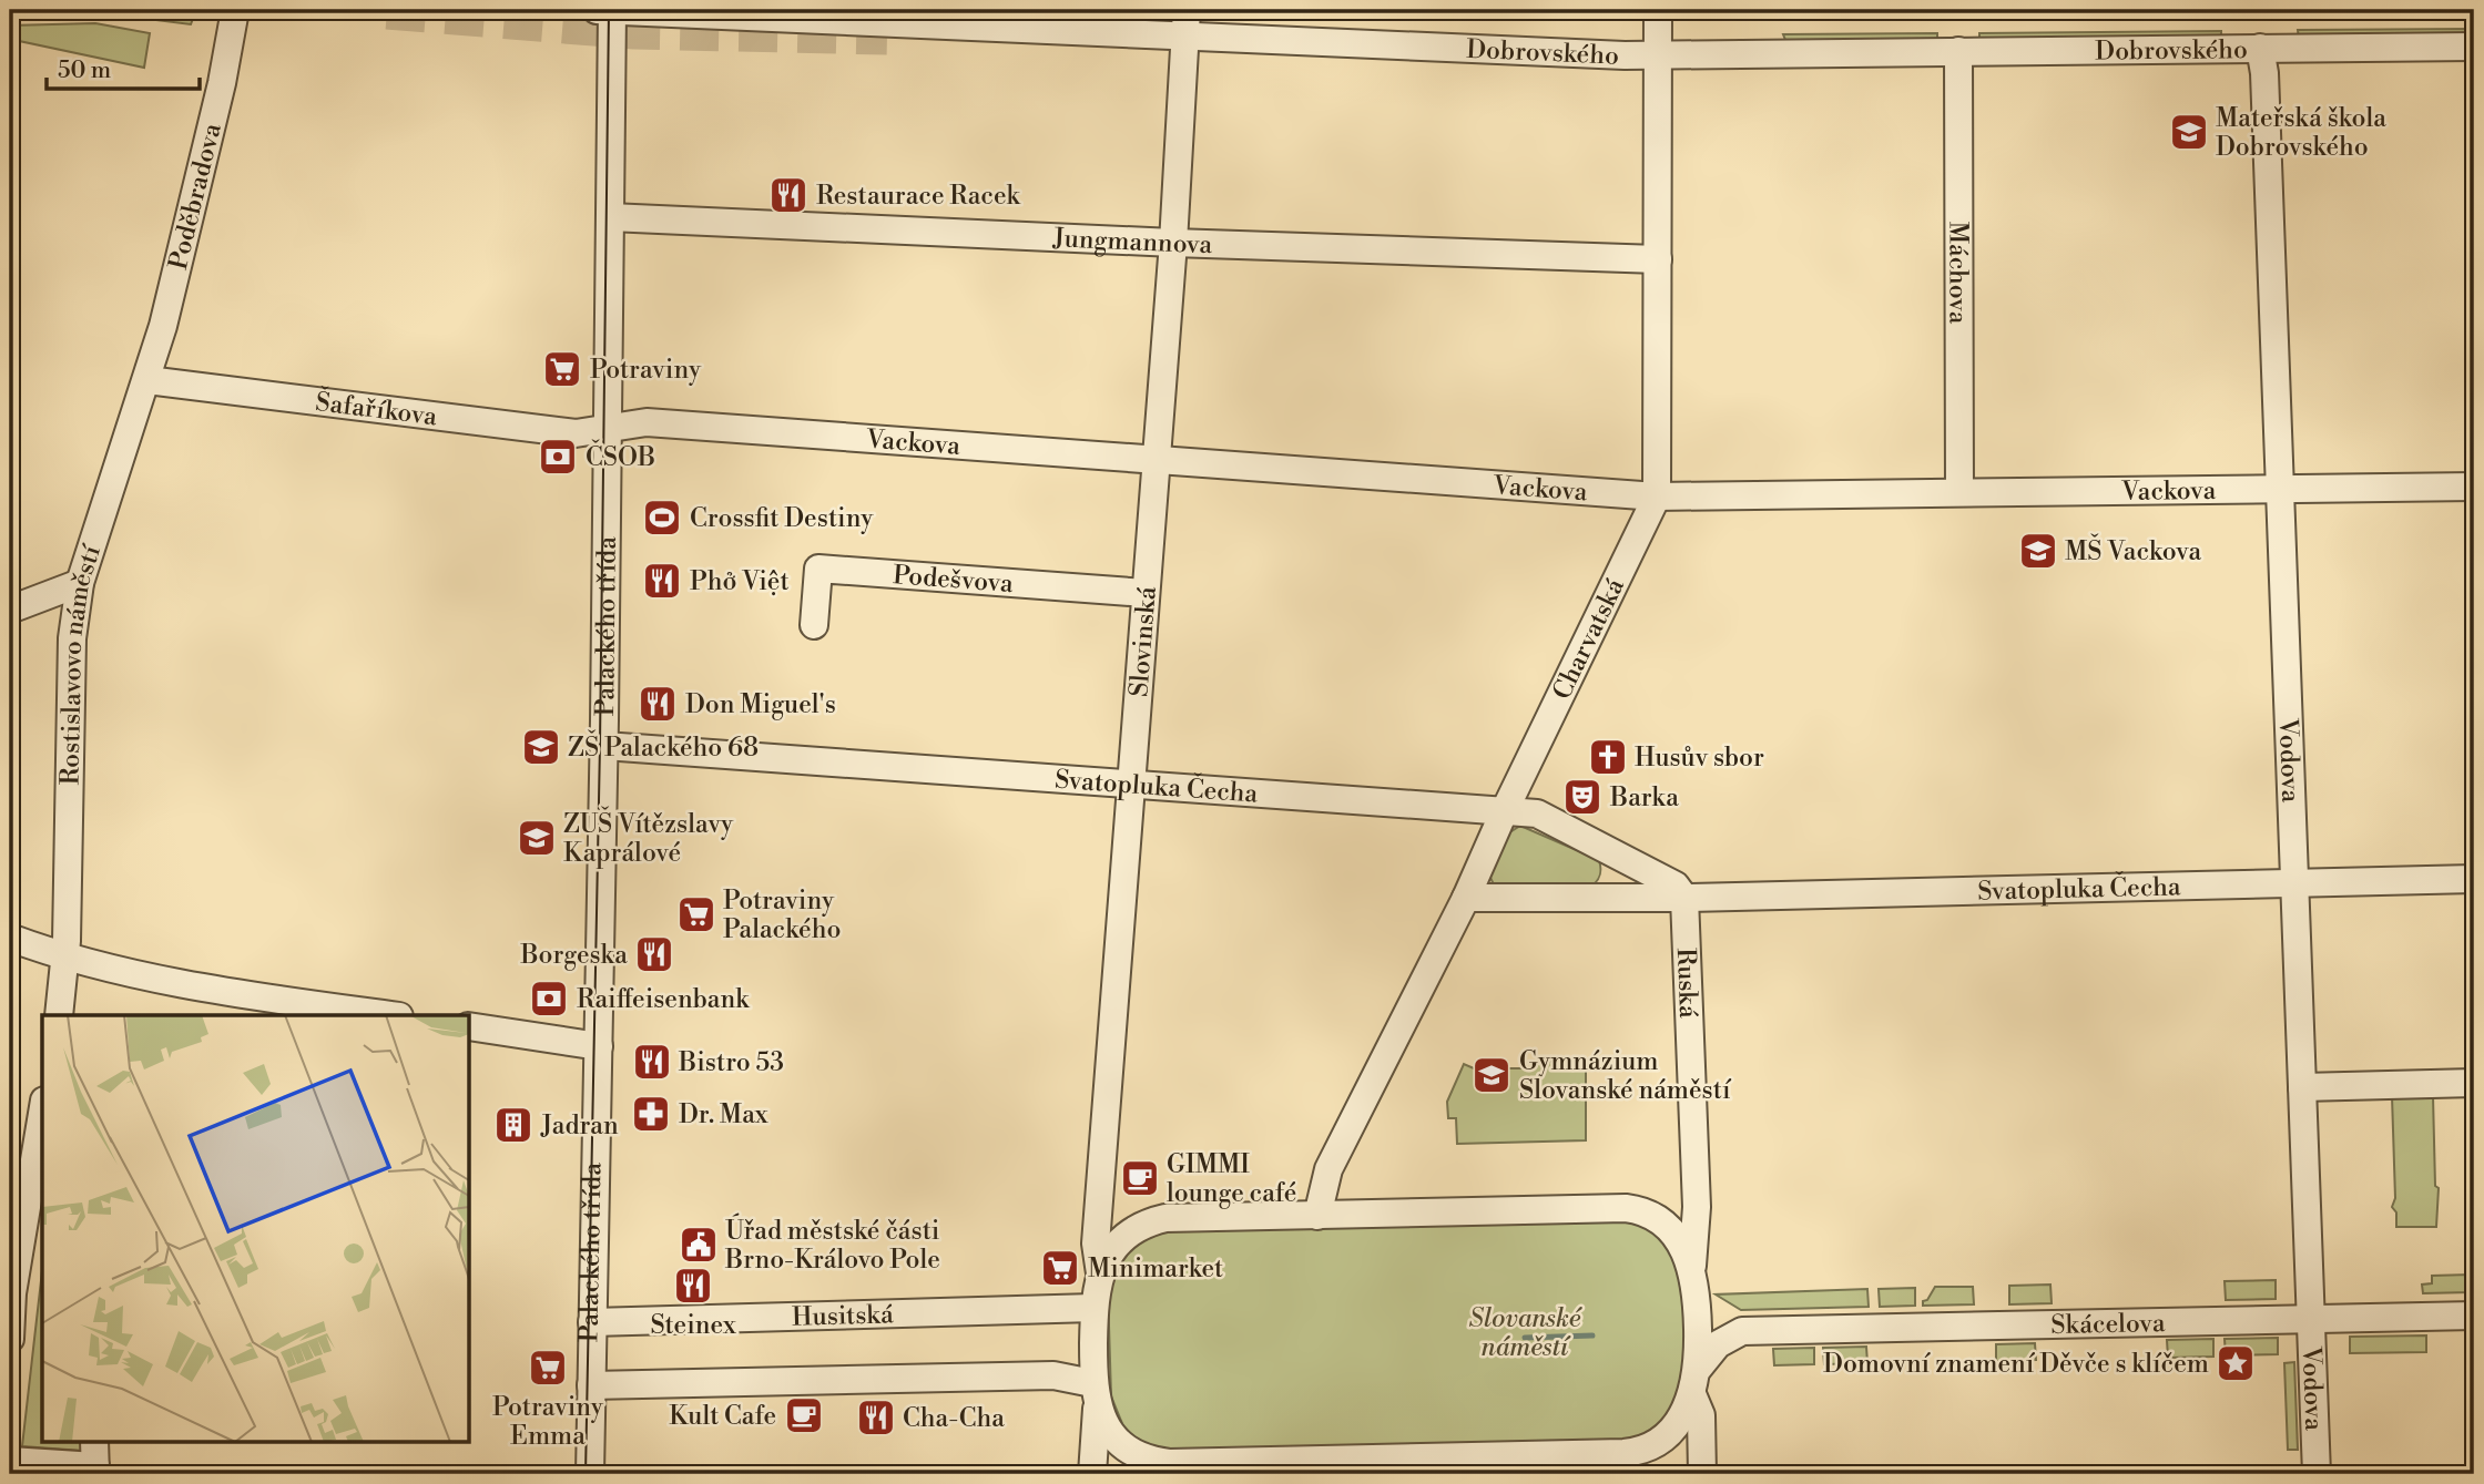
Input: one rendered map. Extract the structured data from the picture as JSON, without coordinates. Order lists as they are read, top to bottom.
{
  "streets": {
    "street": [
      "Dobrovského",
      "Poděbradova",
      "Jungmannova",
      "Máchova",
      "Šafaříkova",
      "Vackova",
      "Podešvova",
      "Palackého třída",
      "Charvatská",
      "Slovinská",
      "Rostislavovo náměstí",
      "Vodova",
      "Svatopluka Čecha",
      "Ruská",
      "Husitská",
      "Skácelova"
    ]
  },
  "crossings": [
    ["Dobrovského", "Máchova"],
    ["Dobrovského", "Palackého třída"],
    ["Dobrovského", "Charvatská"],
    ["Dobrovského", "Slovinská"],
    ["Dobrovského", "Vodova"],
    ["Poděbradova", "Šafaříkova"],
    ["Poděbradova", "Rostislavovo náměstí"],
    ["Jungmannova", "Palackého třída"],
    ["Jungmannova", "Charvatská"],
    ["Jungmannova", "Slovinská"],
    ["Máchova", "Vackova"],
    ["Šafaříkova", "Vackova"],
    ["Šafaříkova", "Palackého třída"],
    ["Šafaříkova", "Rostislavovo náměstí"],
    ["Vackova", "Palackého třída"],
    ["Vackova", "Charvatská"],
    ["Vackova", "Slovinská"],
    ["Vackova", "Vodova"],
    ["Podešvova", "Slovinská"],
    ["Palackého třída", "Svatopluka Čecha"],
    ["Palackého třída", "Husitská"],
    ["Charvatská", "Svatopluka Čecha"],
    ["Slovinská", "Svatopluka Čecha"],
    ["Vodova", "Svatopluka Čecha"],
    ["Vodova", "Skácelova"],
    ["Svatopluka Čecha", "Ruská"]
  ],
  "parks": ["Slovanské náměstí"],
  "places": {
    "school or university": [
      "Mateřská škola Dobrovského",
      "MŠ Vackova",
      "ZŠ Palackého 68",
      "ZUŠ Vítězslavy Kaprálové",
      "Gymnázium Slovanské náměstí"
    ],
    "restaurant": [
      "Restaurace Racek",
      "Phở Việt",
      "Don Miguel's",
      "Borgeska",
      "Bistro 53",
      "Steinex",
      "Cha-Cha"
    ],
    "supermarket": [
      "Potraviny",
      "Potraviny Palackého",
      "Minimarket",
      "Potraviny Emma"
    ],
    "bank": ["ČSOB", "Raiffeisenbank"],
    "sports": ["Crossfit Destiny"],
    "church": ["Husův sbor"],
    "theatre": ["Barka"],
    "pharmacy": ["Dr. Max"],
    "building": ["Jadran"],
    "cafe": ["GIMMI lounge café", "Kult Cafe"],
    "public building": ["Úřad městské části Brno-Královo Pole"],
    "place": ["Domovní znamení Děvče s klíčem"]
  },
  "scale_bar": "50 m"
}
